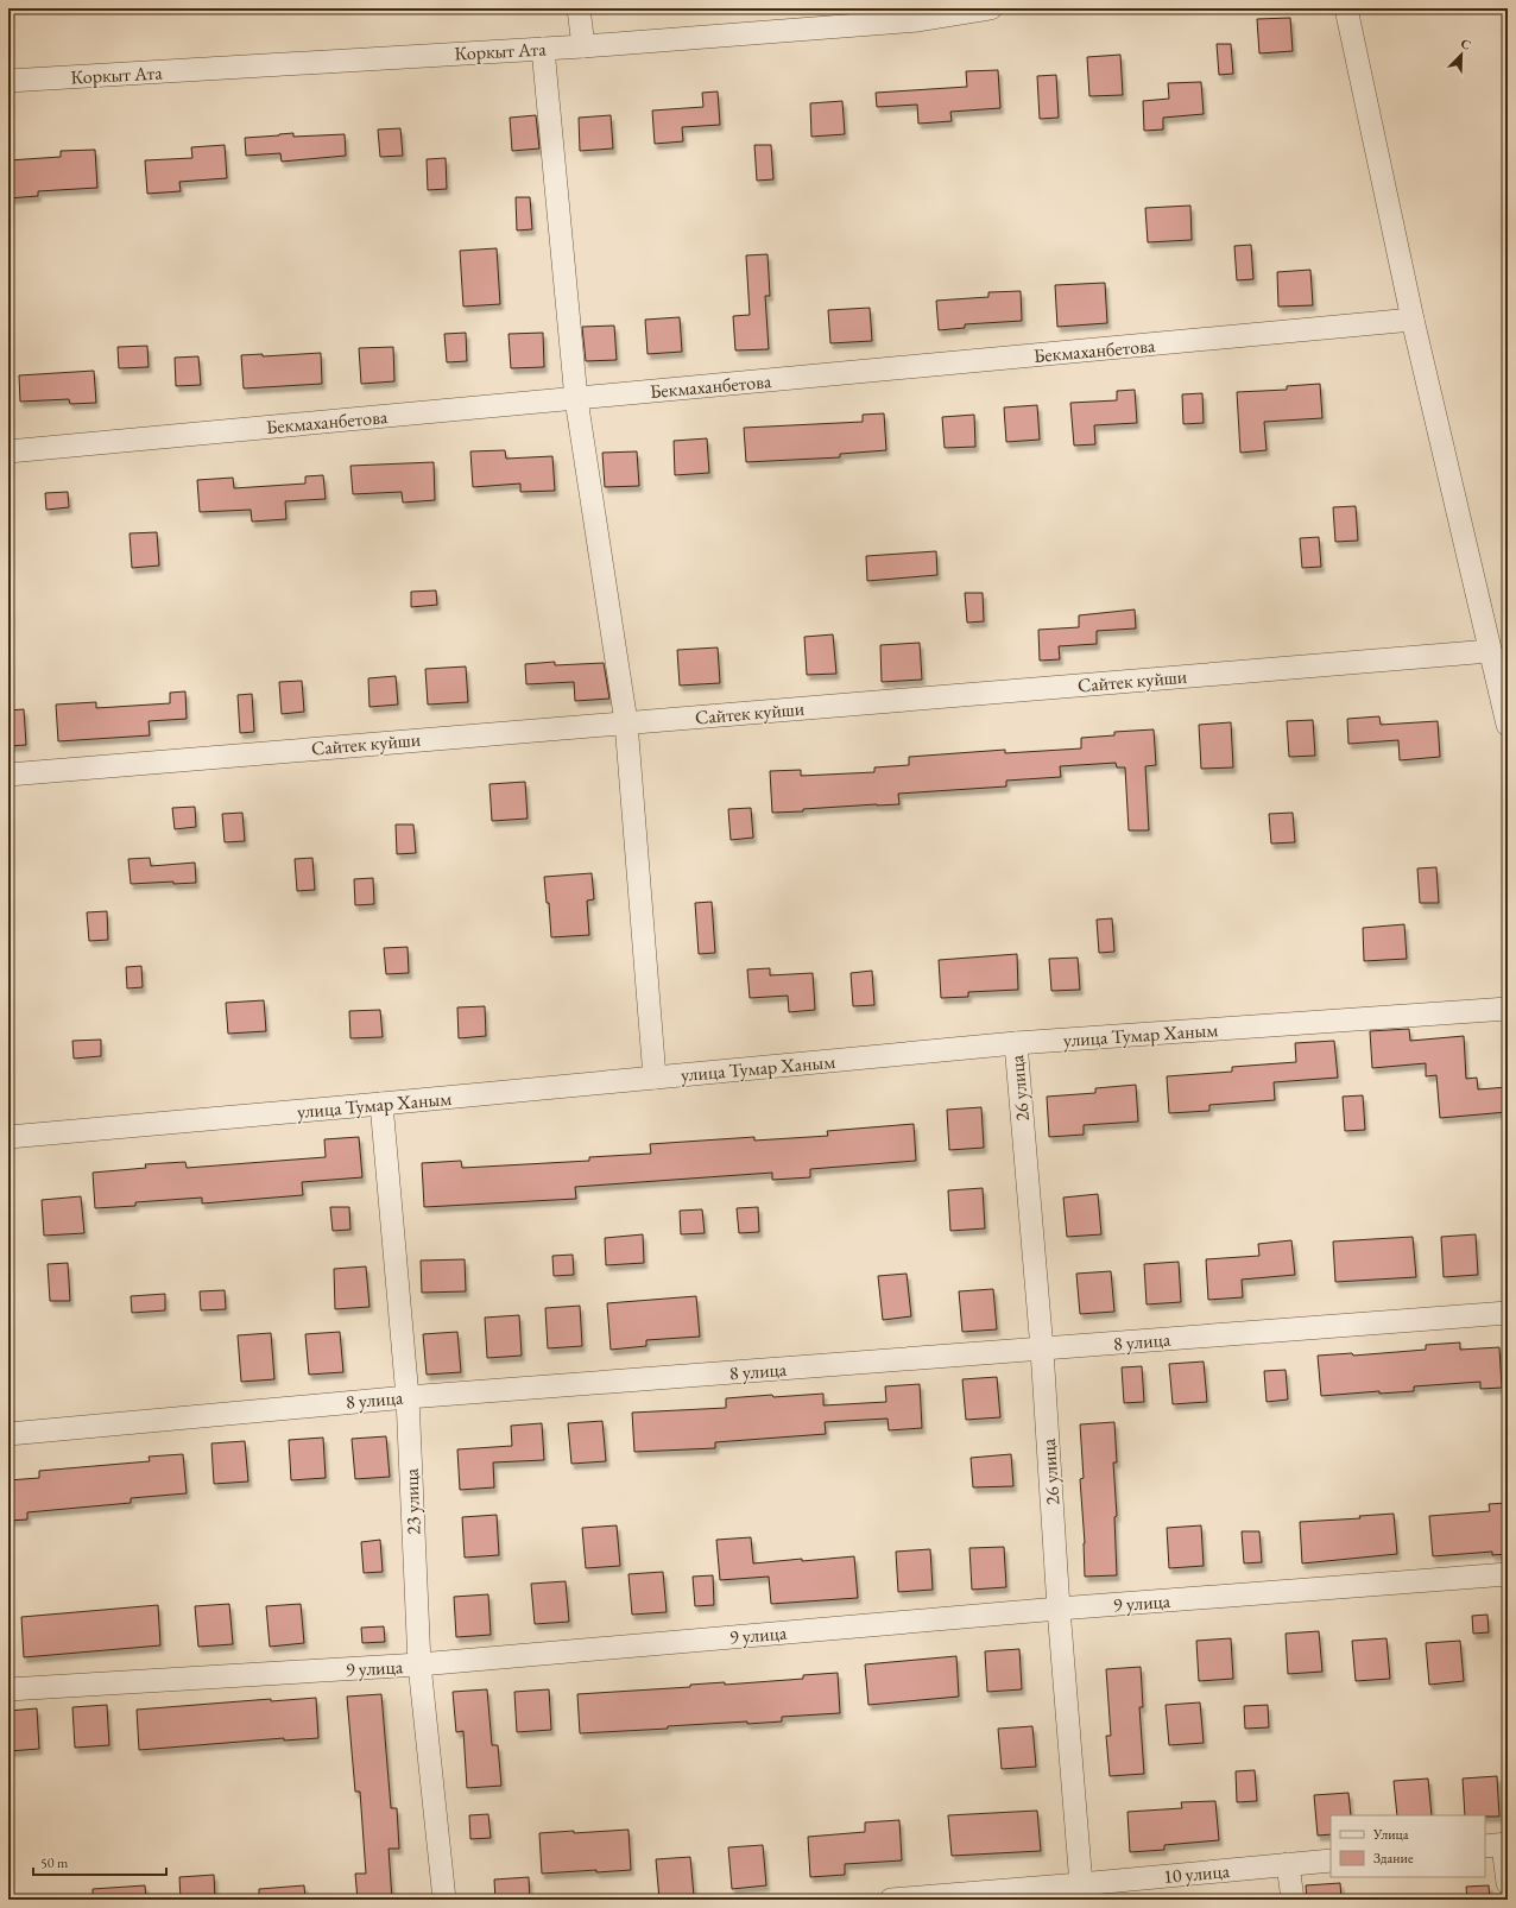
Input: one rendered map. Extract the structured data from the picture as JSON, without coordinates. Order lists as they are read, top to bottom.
{
  "streets": {
    "street": [
      "Коркыт Ата",
      "Бекмаханбетова",
      "Сайтек куйши",
      "улица Тумар Ханым",
      "26 улица",
      "8 улица",
      "23 улица",
      "9 улица",
      "10 улица"
    ]
  },
  "crossings": [
    ["улица Тумар Ханым", "26 улица"],
    ["улица Тумар Ханым", "23 улица"],
    ["26 улица", "8 улица"],
    ["26 улица", "9 улица"],
    ["26 улица", "10 улица"],
    ["8 улица", "23 улица"],
    ["23 улица", "9 улица"]
  ],
  "legend": ["Улица", "Здание"],
  "scale_bar": "50 m",
  "north": "top right"
}
